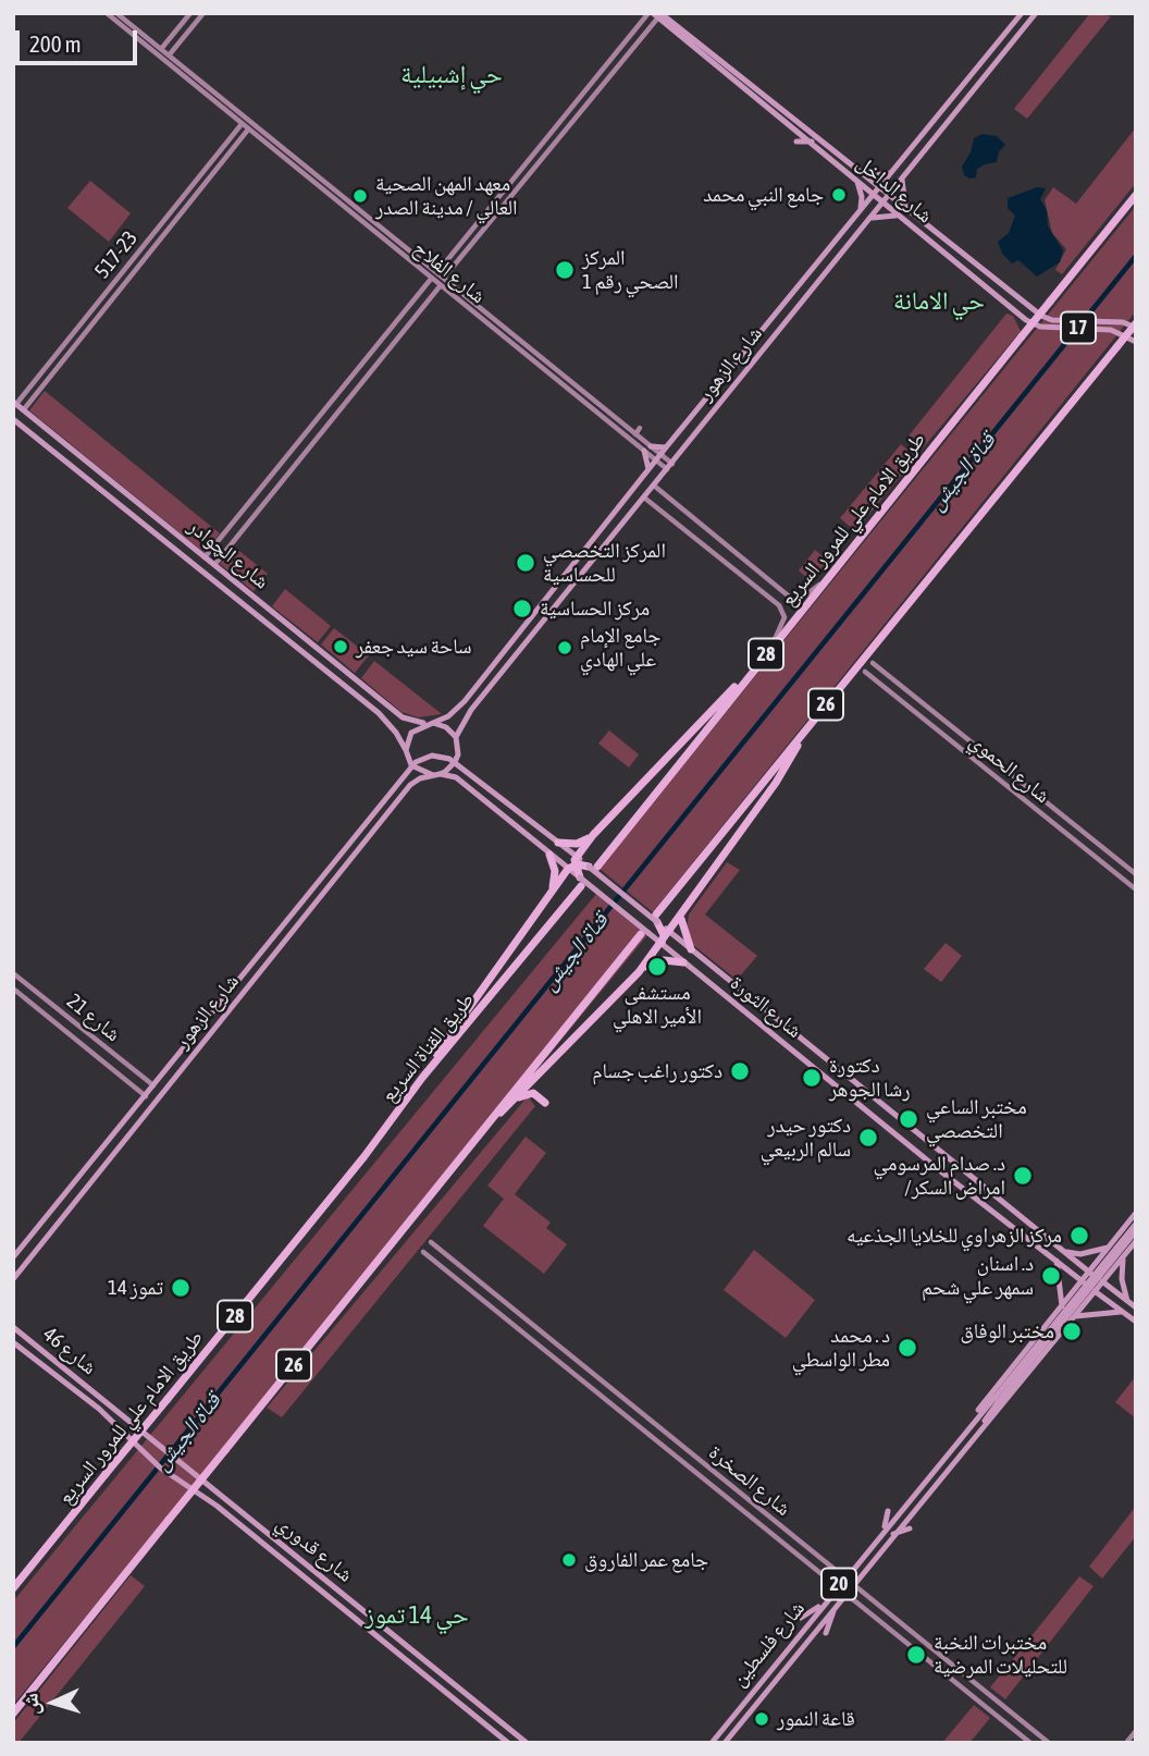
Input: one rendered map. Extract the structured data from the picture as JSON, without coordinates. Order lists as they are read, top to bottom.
{
  "streets": {
    "highway": [
      "طريق الامام علي للمرور السريع",
      "28",
      "26",
      "طريق القناة السريع"
    ],
    "main road": [
      "شارع الداخل",
      "17",
      "شارع الزهور",
      "شارع الچوادر",
      "شارع الثورة",
      "شارع 46",
      "شارع قدوري",
      "20",
      "شارع فلسطين"
    ],
    "street": [
      "517-23",
      "شارع الفلاح",
      "شارع الحموي",
      "شارع 21",
      "شارع الصخرة"
    ]
  },
  "crossings": [
    ["شارع الداخل", "شارع الزهور"],
    ["شارع الداخل", "26"],
    ["517-23", "شارع الفلاح"],
    ["517-23", "شارع الچوادر"],
    ["شارع الفلاح", "شارع الزهور"],
    ["شارع الزهور", "شارع الچوادر"],
    ["شارع الزهور", "شارع 21"],
    ["طريق الامام علي للمرور السريع", "طريق القناة السريع"],
    ["شارع الثورة", "شارع فلسطين"],
    ["شارع 46", "شارع قدوري"],
    ["شارع الصخرة", "شارع فلسطين"]
  ],
  "districts": ["حي إشبيلية", "حي الامانة", "حي 14 تموز"],
  "water": ["قناة الجيش"],
  "places": [
    "جامع النبي محمد",
    "معهد المهن الصحية العالي / مدينة الصدر",
    "المركز الصحي رقم 1",
    "المركز التخصصي للحساسية",
    "مركز الحساسية",
    "ساحة سيد جعفر",
    "جامع الإمام علي الهادي",
    "مستشفى الأمير الاهلي",
    "دكتور راغب جسام",
    "دكتورة رشا الجوهر",
    "مختبر الساعي التخصصي",
    "دكتور حيدر سالم الربيعي",
    "د. صدام المرسومي /امراض السكر",
    "مركز الزهراوي للخلايا الجذعيه",
    "د. اسنان سمهر علي شحم",
    "14 تموز",
    "مختبر الوفاق",
    "د . محمد مطر الواسطي",
    "جامع عمر الفاروق",
    "مختبرات النخبة للتحليلات المرضية",
    "قاعة النمور"
  ],
  "scale_bar": "200 m",
  "north": "left"
}
